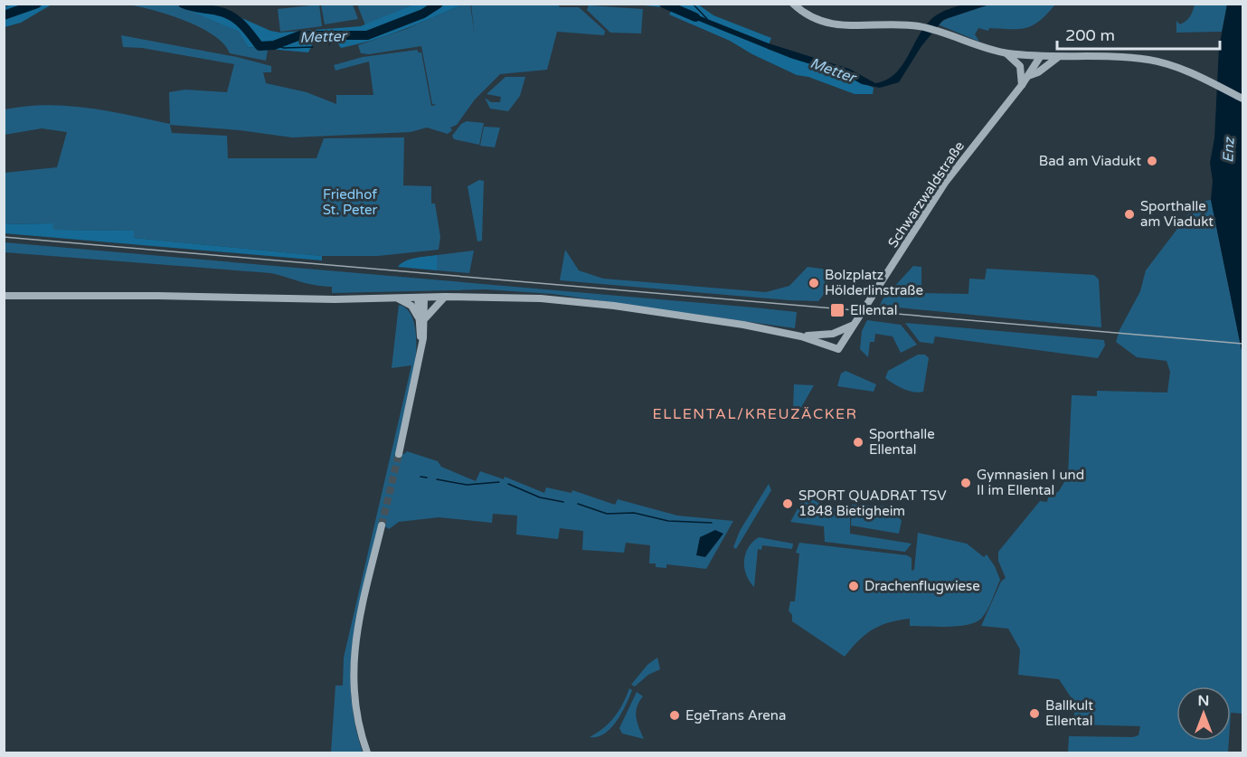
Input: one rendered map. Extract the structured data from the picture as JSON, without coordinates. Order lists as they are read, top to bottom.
{
  "streets": {
    "main road": ["Schwarzwaldstraße"]
  },
  "districts": ["ELLENTAL/KREUZÄCKER"],
  "water": ["Metter", "Enz"],
  "parks": ["Friedhof St. Peter"],
  "places": {
    "other": [
      "Bad am Viadukt",
      "Sporthalle am Viadukt",
      "Bolzplatz Hölderlinstraße",
      "Sporthalle Ellental",
      "Gymnasien I und II im Ellental",
      "SPORT QUADRAT TSV 1848 Bietigheim",
      "Drachenflugwiese",
      "Ballkult Ellental",
      "EgeTrans Arena"
    ],
    "transit": ["Ellental"]
  },
  "scale_bar": "200 m",
  "north": "top"
}
